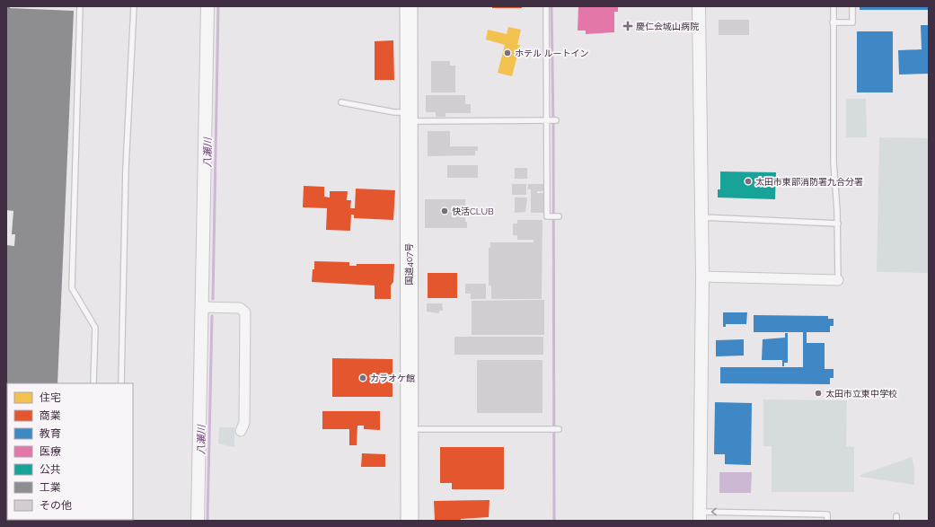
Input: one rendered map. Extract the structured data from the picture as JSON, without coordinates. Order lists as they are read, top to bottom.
{
  "streets": {
    "highway": ["国道407号"]
  },
  "water": ["八瀬川"],
  "places": {
    "health": ["慶仁会城山病院"],
    "other": [
      "ホテル ルートイン",
      "太田市東部消防署九合分署",
      "快活CLUB",
      "カラオケ館",
      "太田市立東中学校"
    ]
  },
  "legend": [
    "住宅",
    "商業",
    "教育",
    "医療",
    "公共",
    "工業",
    "その他"
  ]
}
